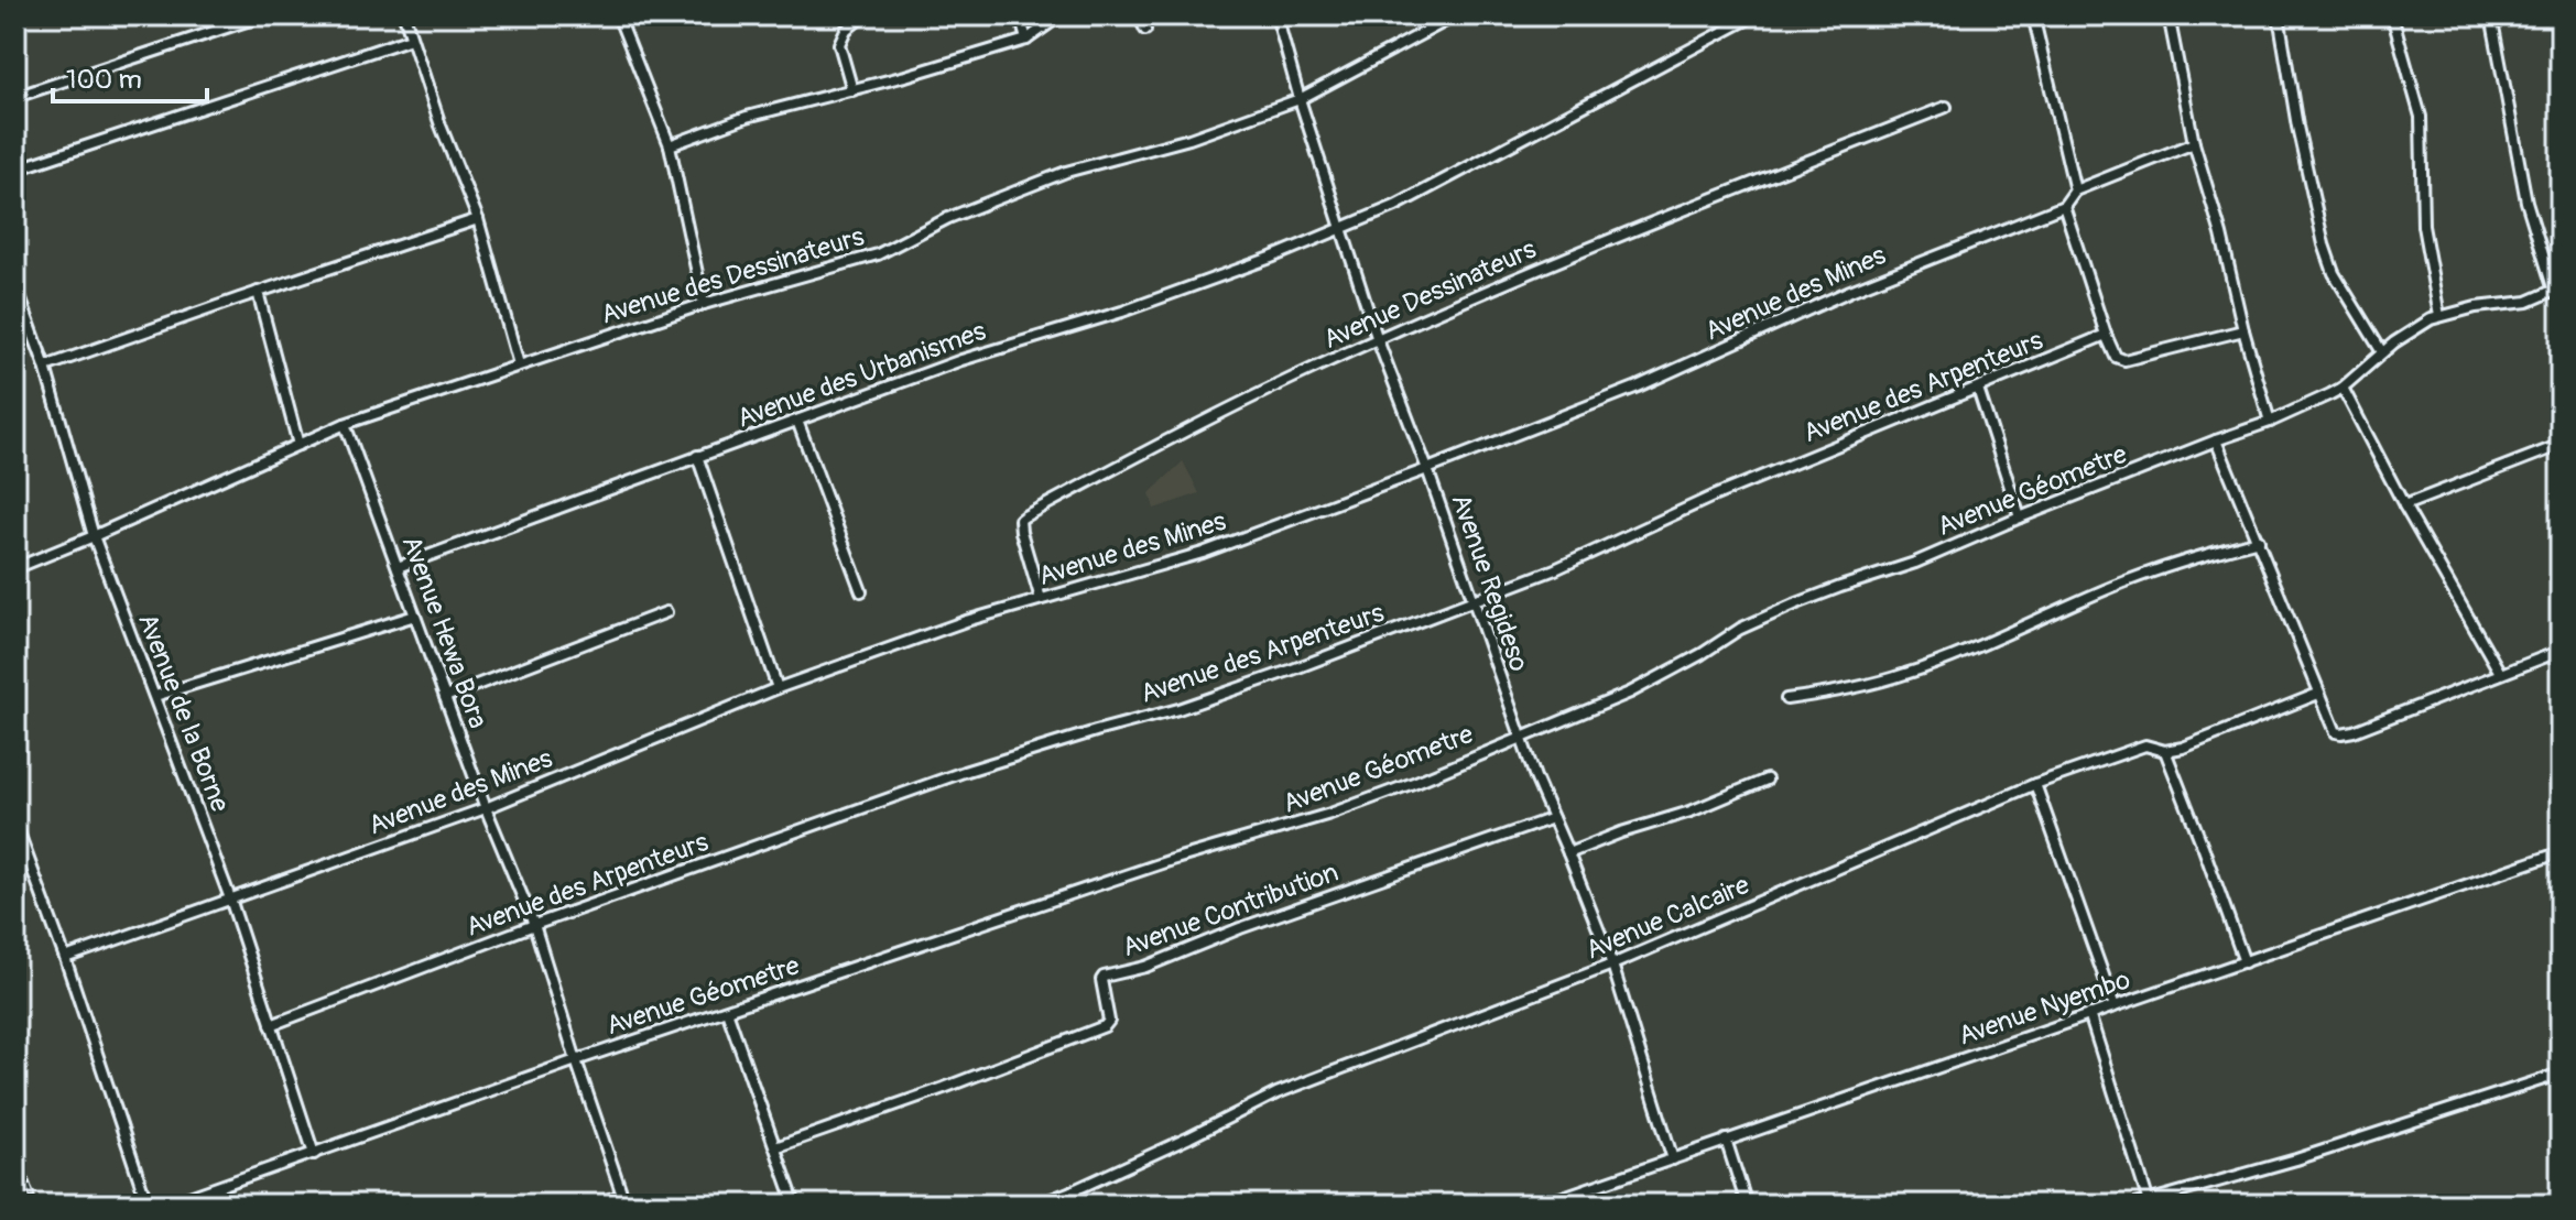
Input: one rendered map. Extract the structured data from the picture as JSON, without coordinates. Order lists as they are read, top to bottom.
{
  "streets": {
    "street": [
      "Avenue des Dessinateurs",
      "Avenue des Mines",
      "Avenue Dessinateurs",
      "Avenue des Urbanismes",
      "Avenue des Arpenteurs",
      "Avenue Géometre",
      "Avenue Regideso",
      "Avenue Hewa Bora",
      "Avenue de la Borne",
      "Avenue Contribution",
      "Avenue Calcaire",
      "Avenue Nyembo"
    ]
  },
  "crossings": [
    ["Avenue des Dessinateurs", "Avenue Regideso"],
    ["Avenue des Dessinateurs", "Avenue Hewa Bora"],
    ["Avenue des Dessinateurs", "Avenue de la Borne"],
    ["Avenue des Mines", "Avenue Dessinateurs"],
    ["Avenue des Mines", "Avenue Regideso"],
    ["Avenue des Mines", "Avenue Hewa Bora"],
    ["Avenue des Mines", "Avenue de la Borne"],
    ["Avenue Dessinateurs", "Avenue Regideso"],
    ["Avenue des Urbanismes", "Avenue Regideso"],
    ["Avenue des Urbanismes", "Avenue Hewa Bora"],
    ["Avenue des Arpenteurs", "Avenue Regideso"],
    ["Avenue des Arpenteurs", "Avenue Hewa Bora"],
    ["Avenue des Arpenteurs", "Avenue de la Borne"],
    ["Avenue Géometre", "Avenue Regideso"],
    ["Avenue Géometre", "Avenue Hewa Bora"],
    ["Avenue Géometre", "Avenue de la Borne"],
    ["Avenue Regideso", "Avenue Contribution"],
    ["Avenue Regideso", "Avenue Calcaire"],
    ["Avenue Regideso", "Avenue Nyembo"]
  ],
  "scale_bar": "100 m"
}
